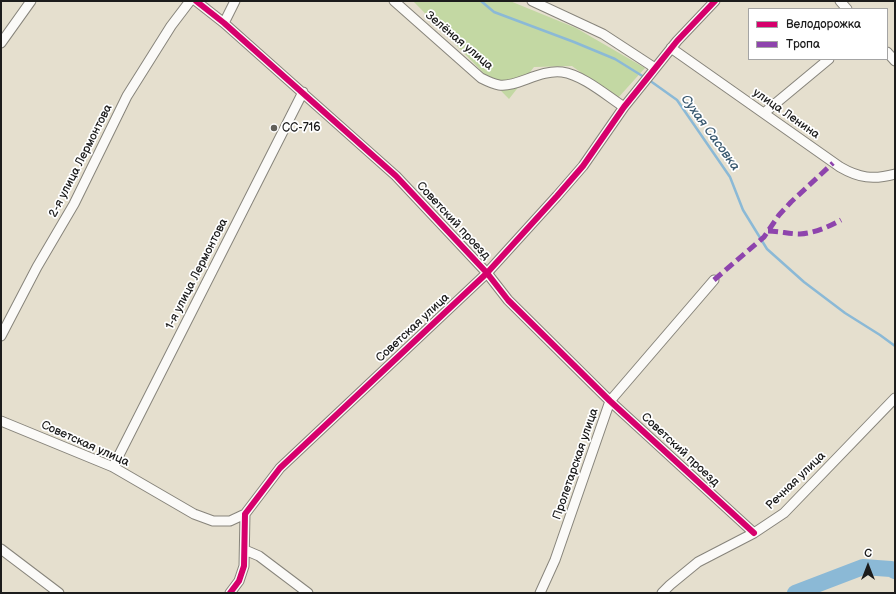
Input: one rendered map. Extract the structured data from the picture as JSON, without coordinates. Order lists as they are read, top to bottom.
{
  "streets": {
    "street": [
      "Зелёная улица",
      "улица Ленина",
      "2-я улица Лермонтова",
      "Советский проезд",
      "1-я улица Лермонтова",
      "Советская улица",
      "Пролетарская улица",
      "Речная улица"
    ]
  },
  "crossings": [
    ["Зелёная улица", "Советская улица"],
    ["Советский проезд", "1-я улица Лермонтова"],
    ["Советский проезд", "Советская улица"],
    ["Советский проезд", "Пролетарская улица"],
    ["Советский проезд", "Речная улица"],
    ["1-я улица Лермонтова", "Советская улица"]
  ],
  "water": ["Сухая Сасовка"],
  "places": ["СС-716"],
  "legend": ["Велодорожка", "Тропа"],
  "north": "top"
}
